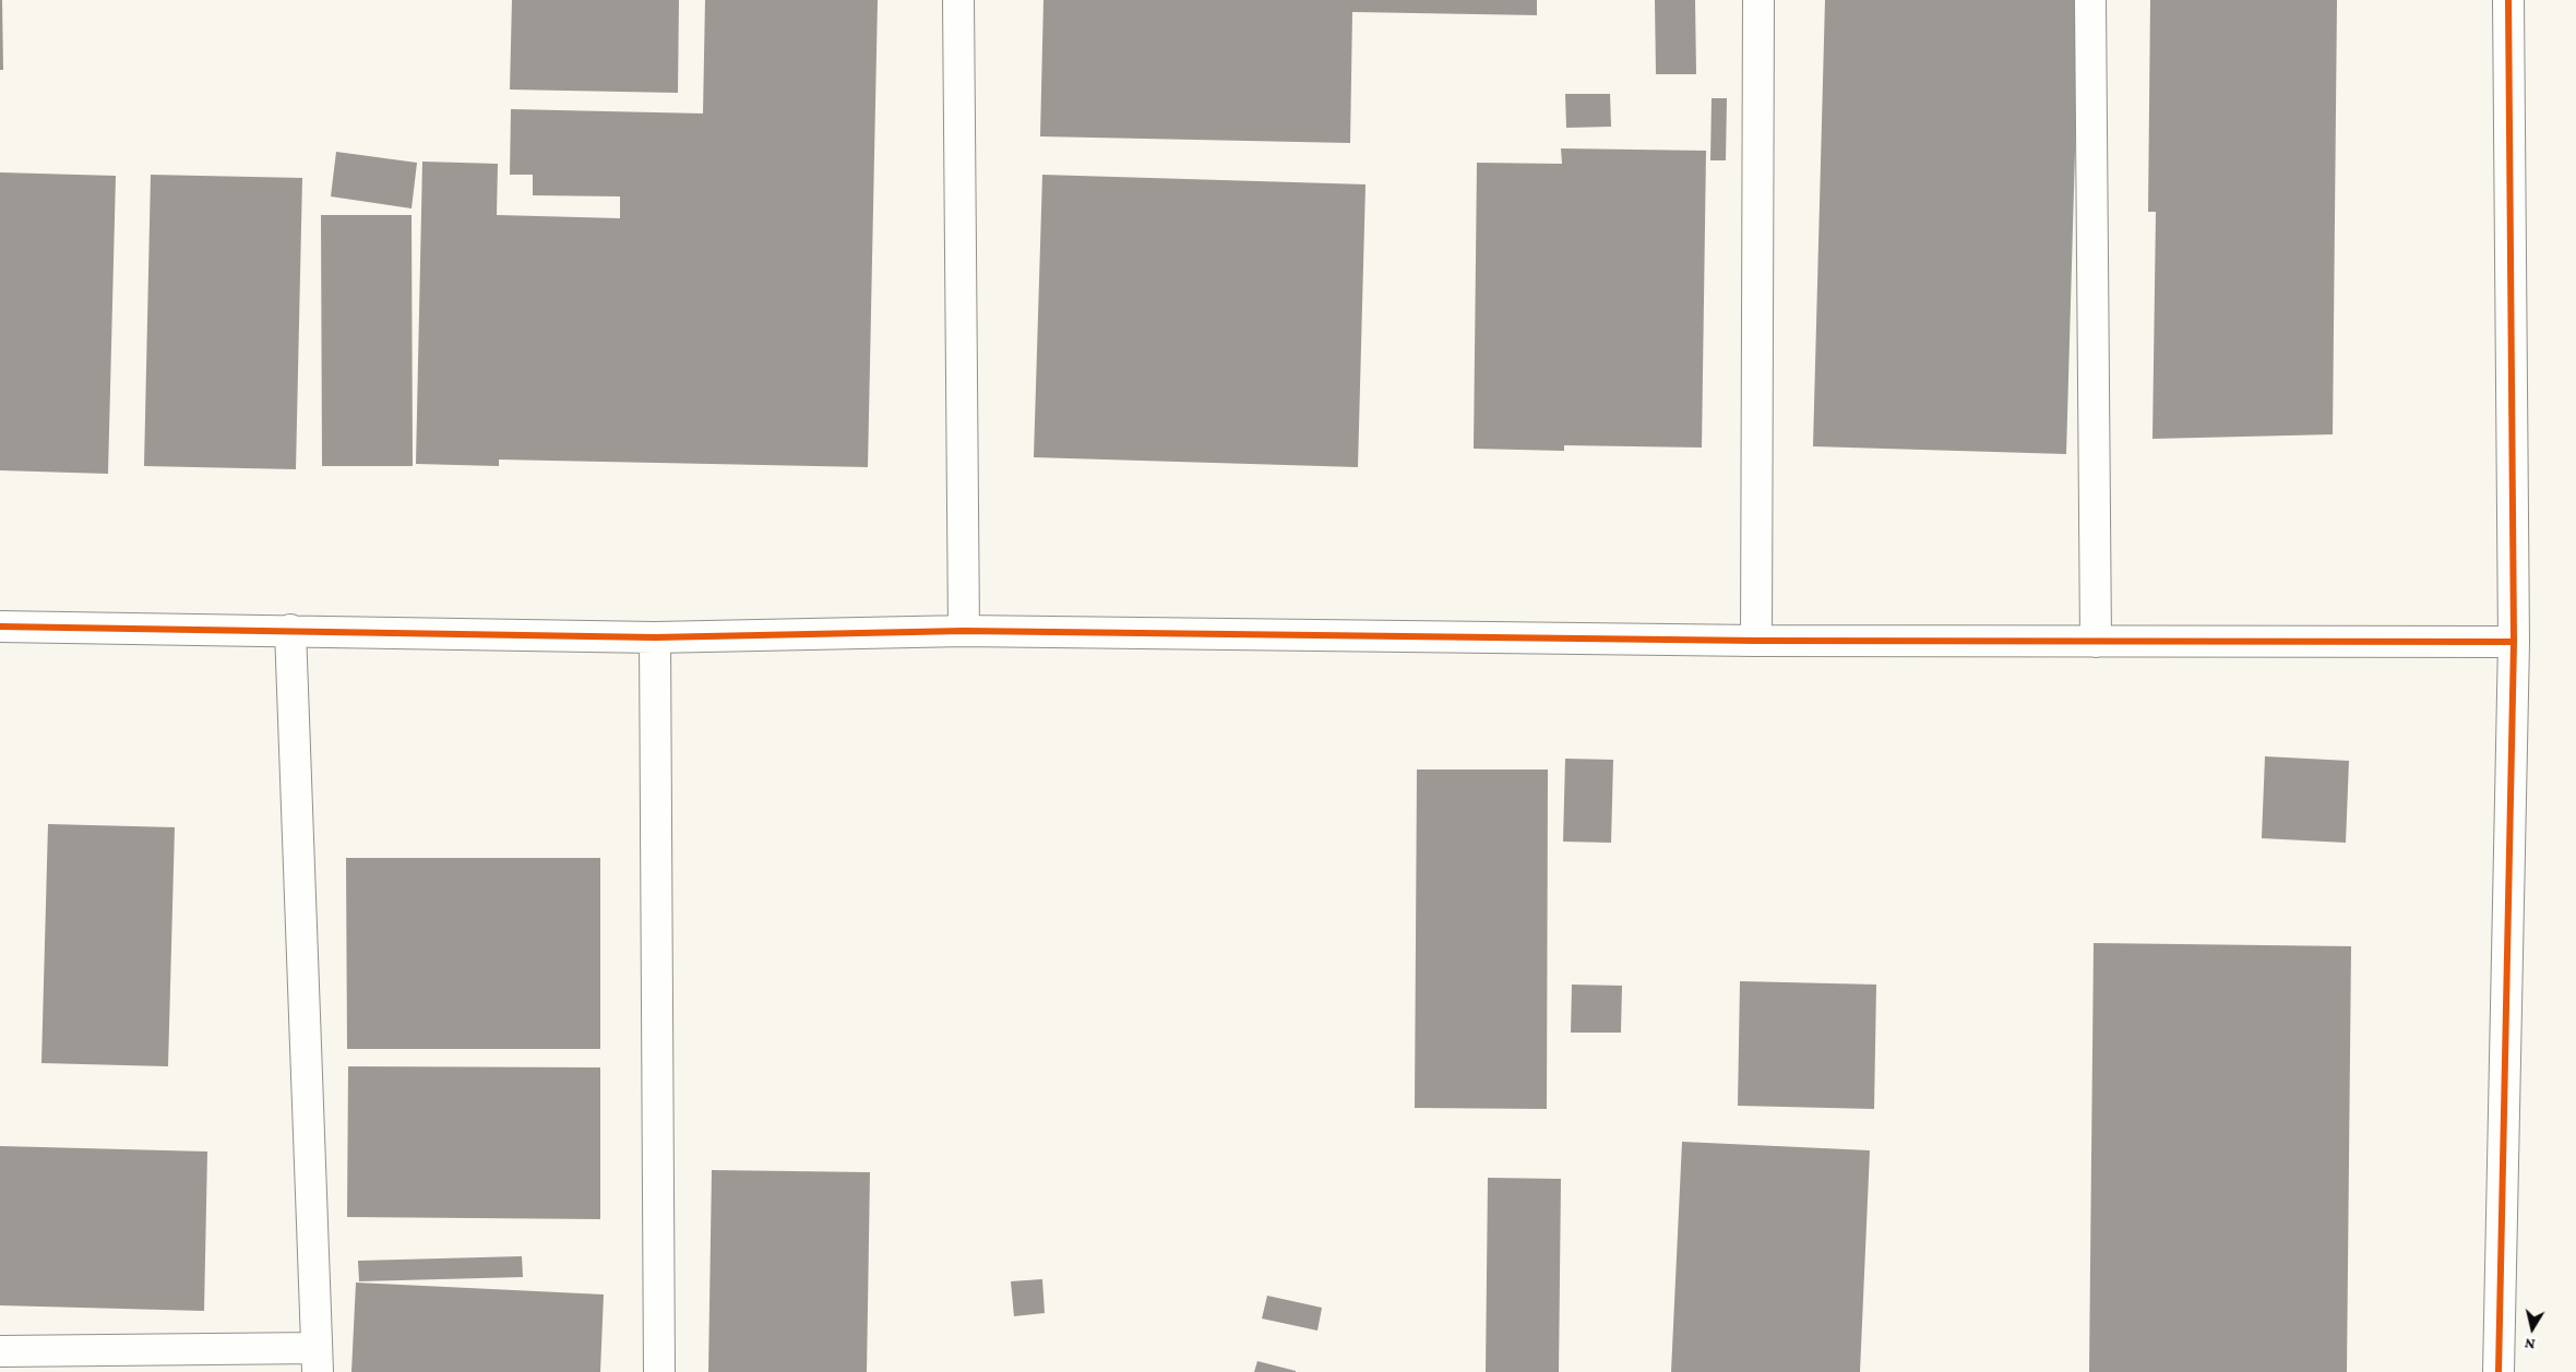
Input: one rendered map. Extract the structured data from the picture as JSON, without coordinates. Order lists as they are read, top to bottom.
{
  "north": "bottom"
}
